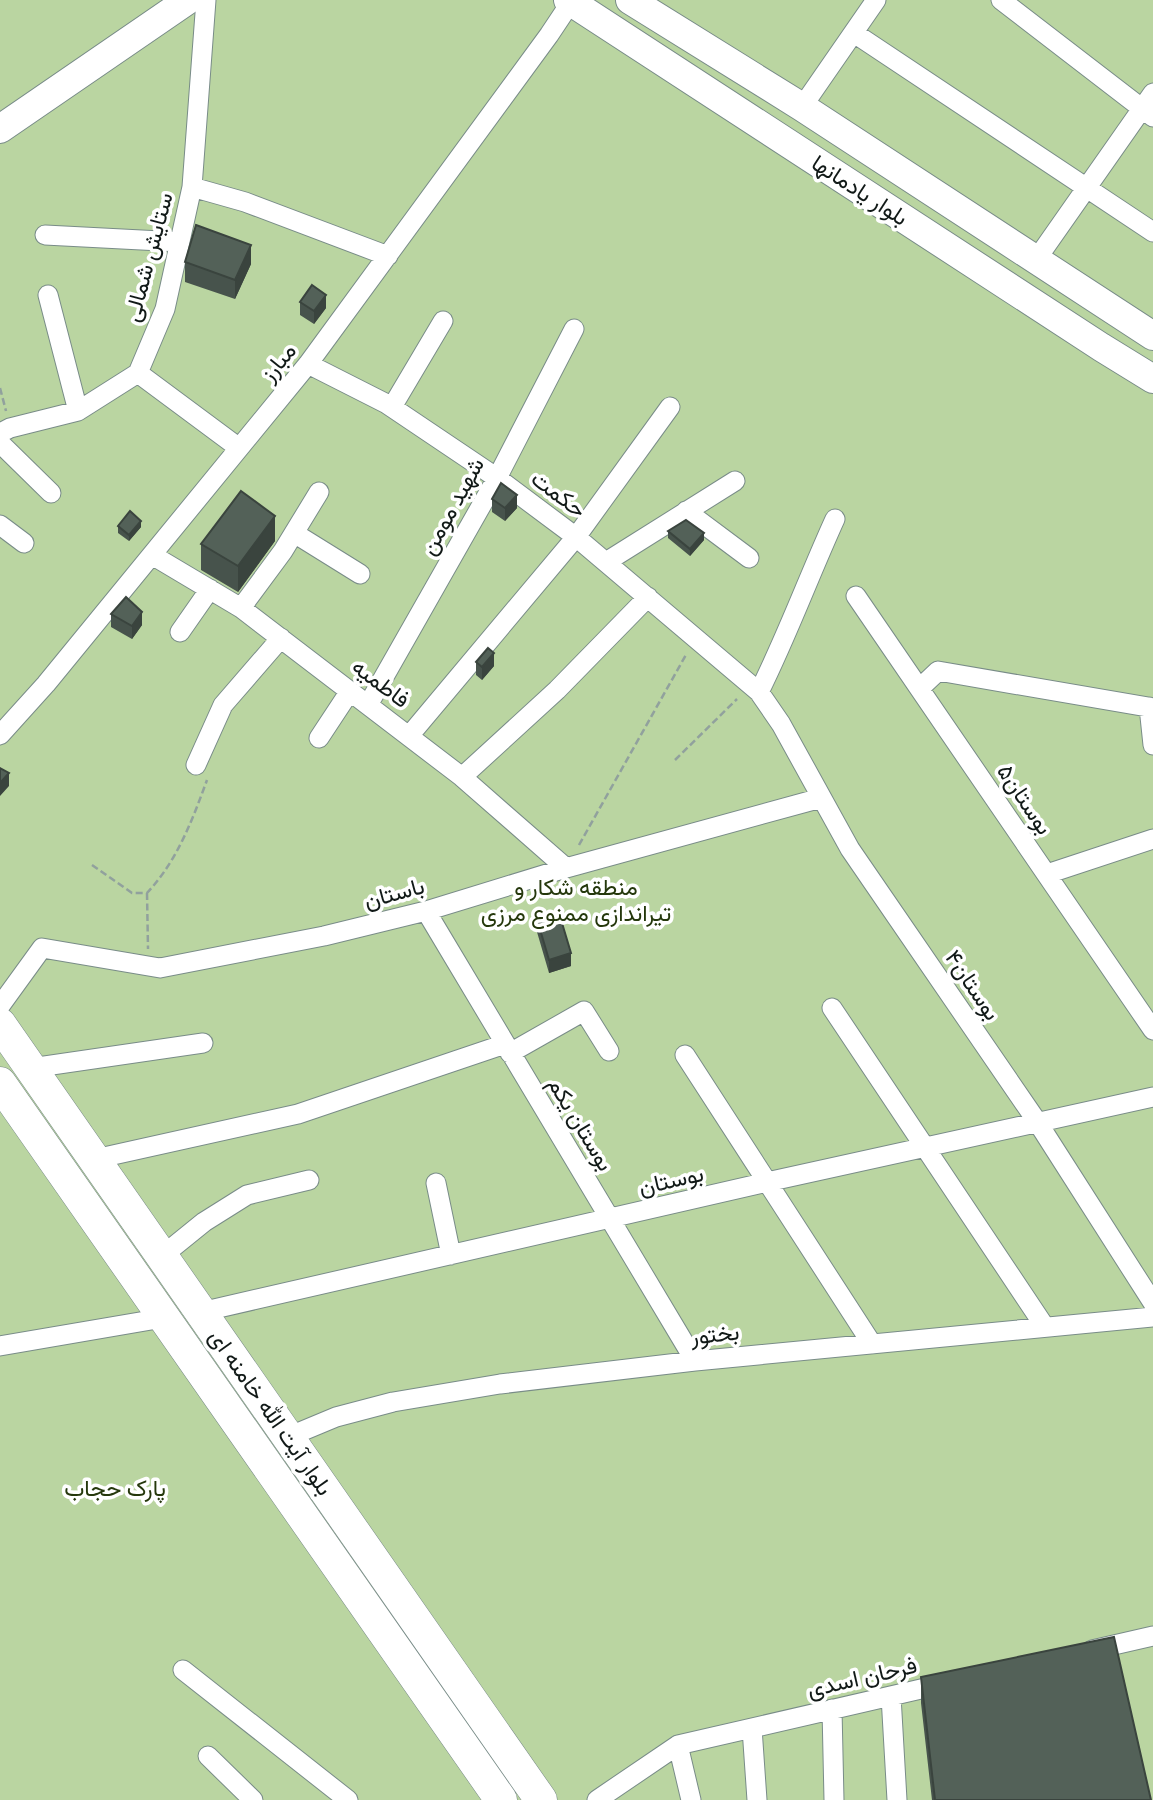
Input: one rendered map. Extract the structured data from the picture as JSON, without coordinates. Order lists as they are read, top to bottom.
{
  "streets": {
    "main road": ["بلوار یادمانها", "بلوار آیت الله خامنه ای"],
    "street": [
      "ستایش شمالی",
      "مبارز",
      "حکمت",
      "شهید مومن",
      "فاطمیه",
      "بوستان۵",
      "باستان",
      "بوستان۴",
      "بوستان یکم",
      "بوستان",
      "بختور",
      "فرحان اسدی"
    ]
  },
  "crossings": [
    ["بلوار یادمانها", "مبارز"],
    ["مبارز", "حکمت"],
    ["مبارز", "فاطمیه"],
    ["حکمت", "شهید مومن"],
    ["حکمت", "بوستان۴"],
    ["شهید مومن", "فاطمیه"],
    ["فاطمیه", "باستان"],
    ["باستان", "بوستان۴"],
    ["باستان", "بوستان یکم"],
    ["بوستان۴", "بوستان"],
    ["بوستان یکم", "بوستان"],
    ["بوستان یکم", "بختور"],
    ["بوستان", "بلوار آیت الله خامنه ای"],
    ["بختور", "بلوار آیت الله خامنه ای"]
  ],
  "parks": ["منطقه شکار و تیراندازی ممنوع مرزی", "پارک حجاب"]
}
